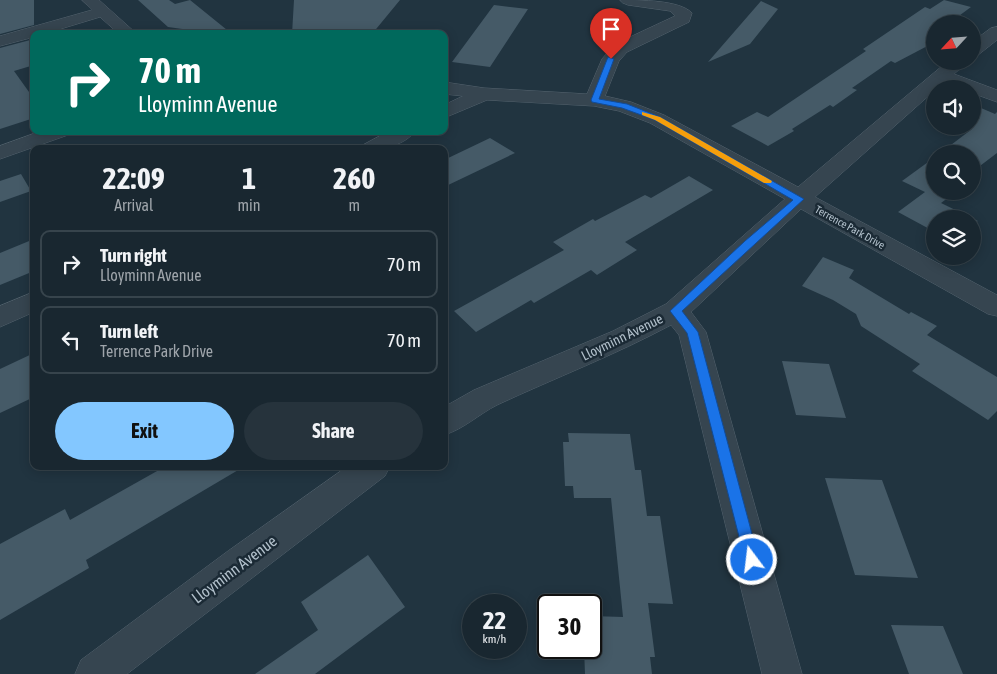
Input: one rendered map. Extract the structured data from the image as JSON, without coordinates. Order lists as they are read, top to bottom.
{
  "streets": {
    "street": ["Terrence Park Drive", "Lloyminn Avenue"]
  },
  "crossings": [
    ["Terrence Park Drive", "Lloyminn Avenue"]
  ],
  "north": "bottom left",
  "page": {
    "turn": ["70 m", "Lloyminn Avenue"],
    "eta": [
      "22:09",
      "Arrival",
      "1",
      "min",
      "260",
      "m"
    ],
    "list": [
      {
        "name": "Turn right",
        "note": "Lloyminn Avenue",
        "value": "70 m"
      },
      {
        "name": "Turn left",
        "note": "Terrence Park Drive",
        "value": "70 m"
      }
    ],
    "buttons": ["Exit", "Share"],
    "speed": "22 km/h",
    "limit": "30"
  }
}
